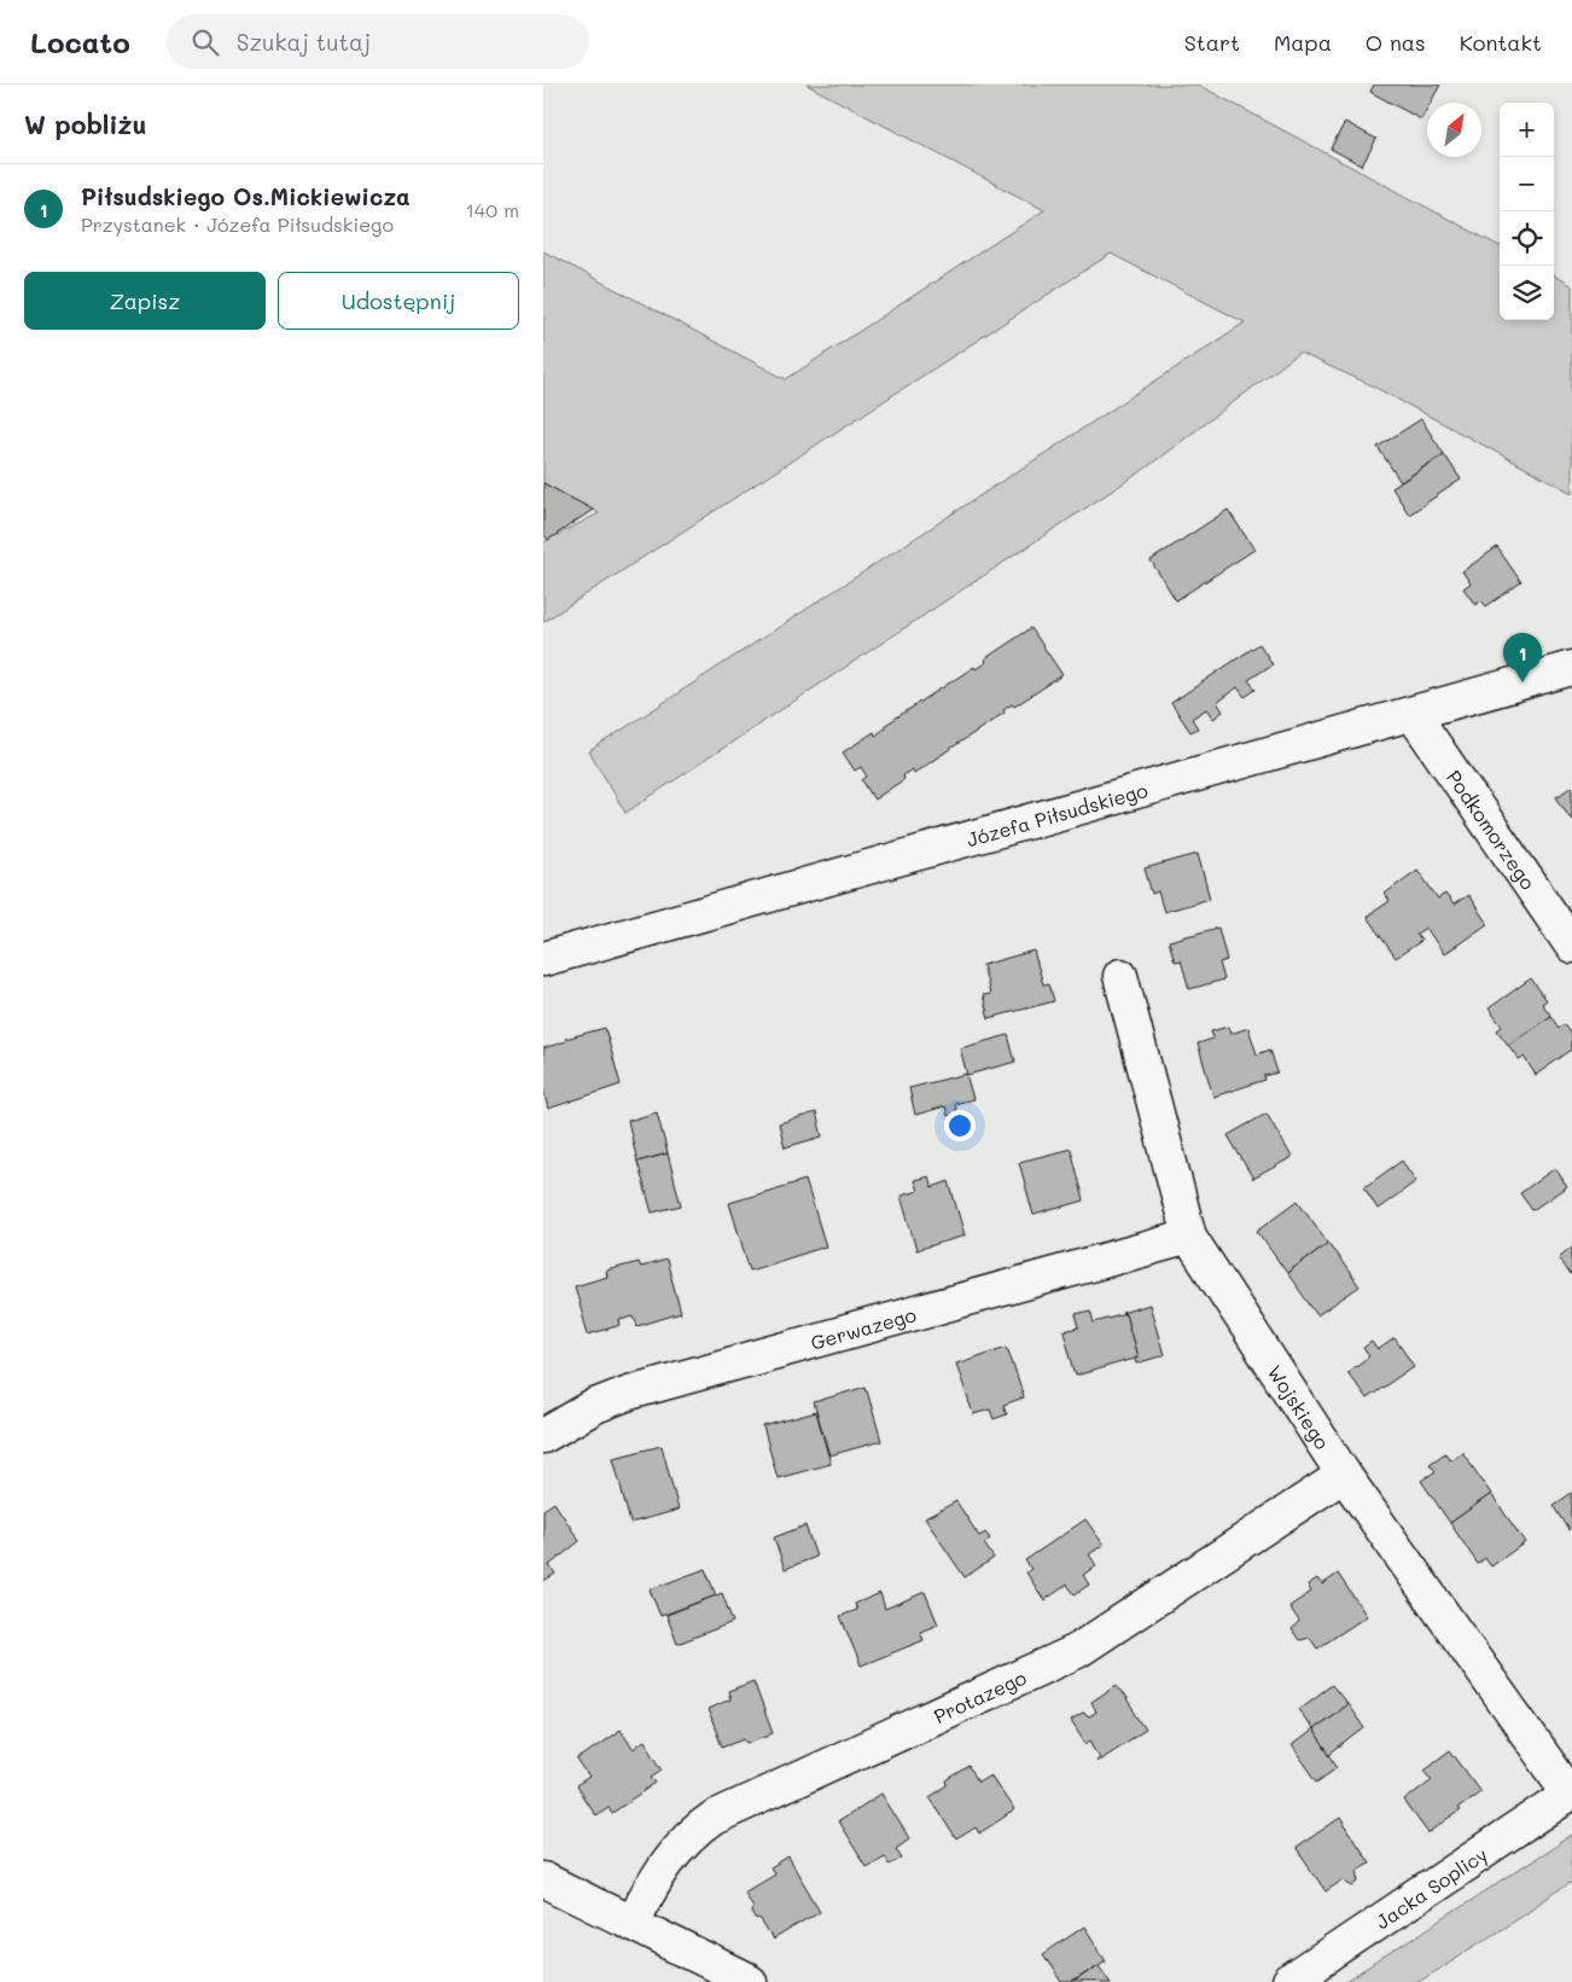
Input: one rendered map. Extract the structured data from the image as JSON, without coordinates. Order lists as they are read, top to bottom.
{
  "streets": {
    "street": [
      "Józefa Piłsudskiego",
      "Podkomorzego",
      "Gerwazego",
      "Wojskiego",
      "Protazego",
      "Jacka Soplicy"
    ]
  },
  "crossings": [
    ["Józefa Piłsudskiego", "Podkomorzego"],
    ["Gerwazego", "Wojskiego"],
    ["Wojskiego", "Protazego"],
    ["Wojskiego", "Jacka Soplicy"]
  ],
  "north": "top right",
  "page": {
    "header": "Locato",
    "search": "Szukaj tutaj",
    "nav": [
      "Start",
      "Mapa",
      "O nas",
      "Kontakt"
    ],
    "heading": "W pobliżu",
    "map_buttons": ["+", "−"],
    "list": [
      {
        "mark": "1",
        "name": "Piłsudskiego Os.Mickiewicza",
        "note": "Przystanek · Józefa Piłsudskiego",
        "value": "140 m"
      }
    ],
    "buttons": ["Zapisz", "Udostępnij"],
    "pins": "1"
  }
}
